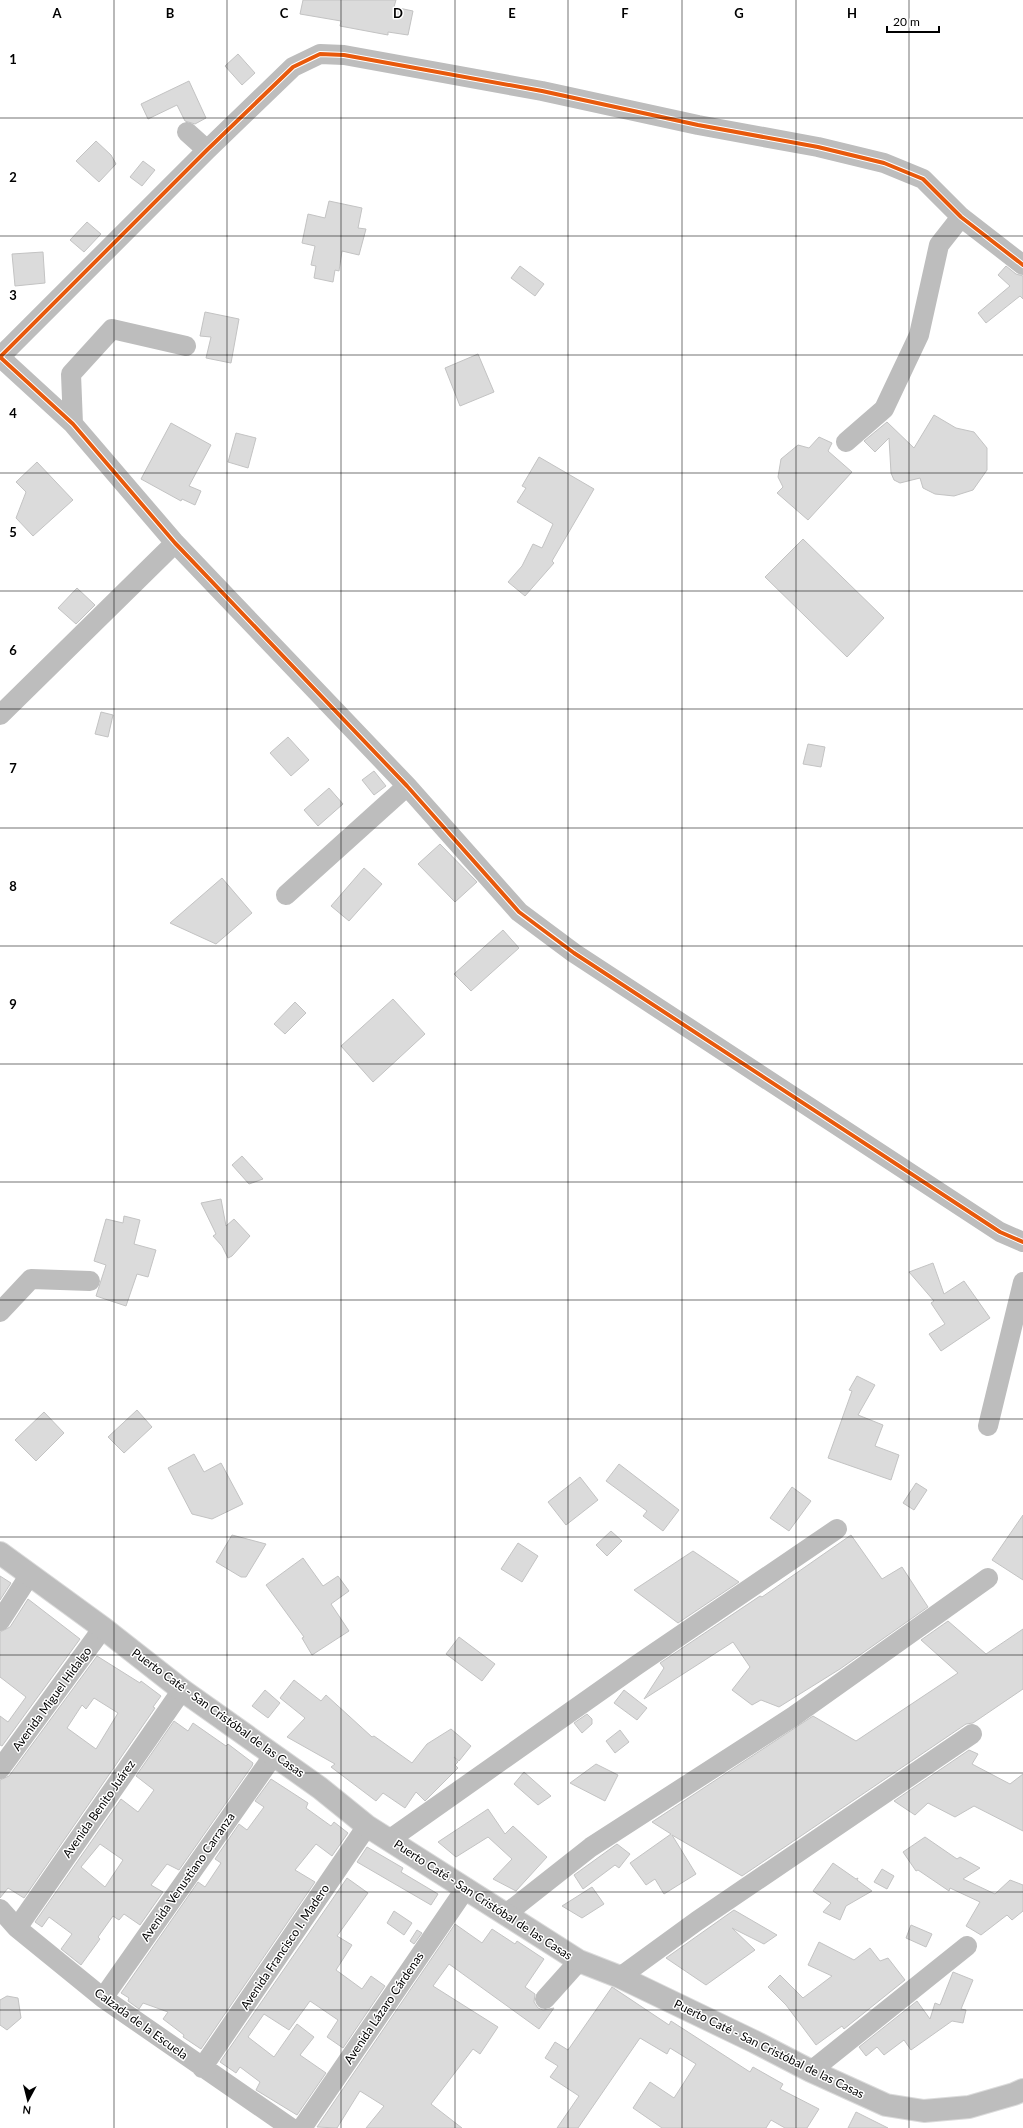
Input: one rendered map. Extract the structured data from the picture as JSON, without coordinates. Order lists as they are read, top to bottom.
{
  "streets": {
    "main road": ["Puerto Caté - San Cristóbal de las Casas"],
    "street": [
      "Avenida Miguel Hidalgo",
      "Avenida Benito Juárez",
      "Avenida Venustiano Carranza",
      "Avenida Francisco I. Madero",
      "Avenida Lázaro Cárdenas",
      "Calzada de la Escuela"
    ]
  },
  "crossings": [
    ["Avenida Miguel Hidalgo", "Puerto Caté - San Cristóbal de las Casas"],
    ["Puerto Caté - San Cristóbal de las Casas", "Avenida Benito Juárez"],
    ["Puerto Caté - San Cristóbal de las Casas", "Avenida Venustiano Carranza"],
    ["Puerto Caté - San Cristóbal de las Casas", "Avenida Francisco I. Madero"],
    ["Puerto Caté - San Cristóbal de las Casas", "Avenida Lázaro Cárdenas"],
    ["Avenida Benito Juárez", "Calzada de la Escuela"],
    ["Avenida Venustiano Carranza", "Calzada de la Escuela"],
    ["Avenida Francisco I. Madero", "Calzada de la Escuela"]
  ],
  "scale_bar": "20 m",
  "north": "bottom",
  "grid": {
    "columns": [
      "A",
      "B",
      "C",
      "D",
      "E",
      "F",
      "G",
      "H"
    ],
    "rows": [
      "1",
      "2",
      "3",
      "4",
      "5",
      "6",
      "7",
      "8",
      "9"
    ]
  }
}
